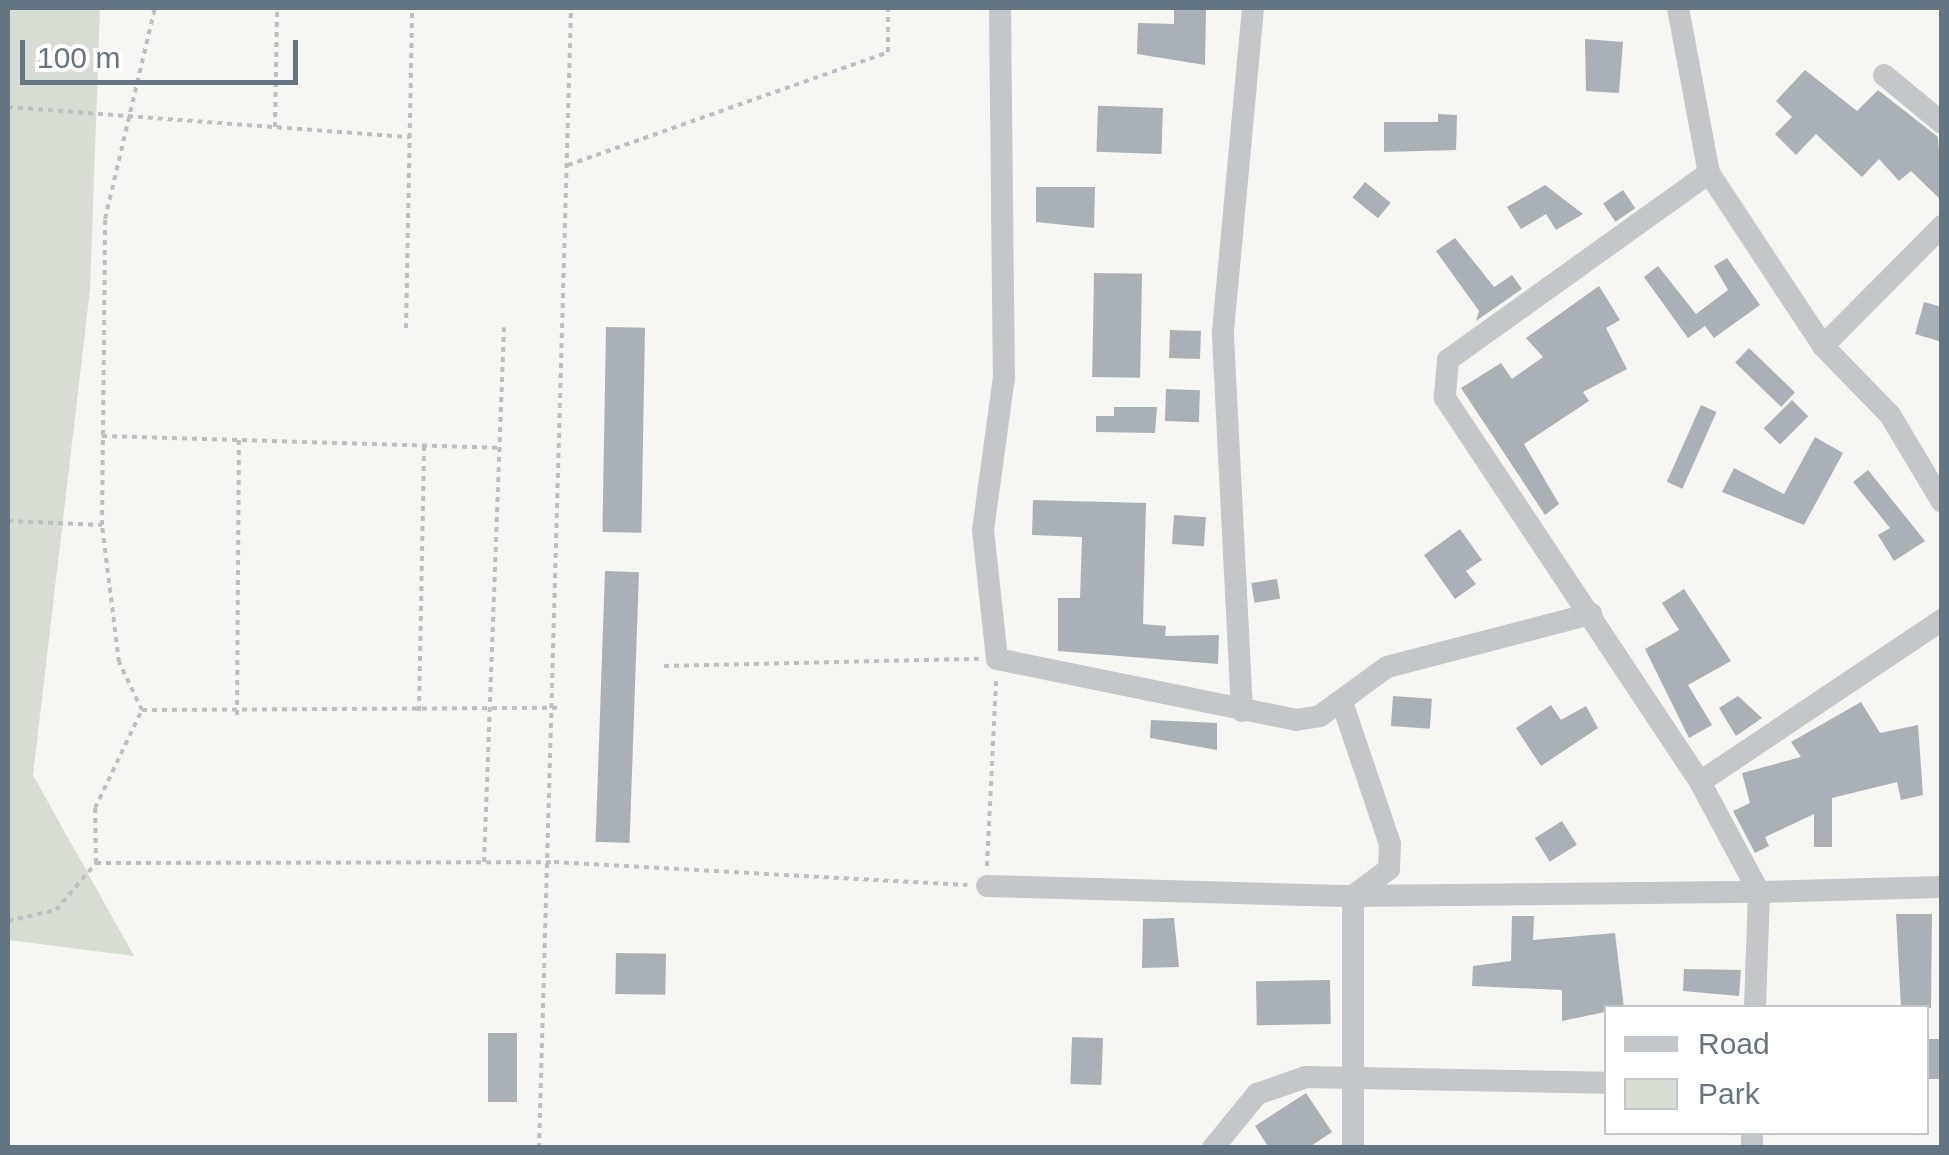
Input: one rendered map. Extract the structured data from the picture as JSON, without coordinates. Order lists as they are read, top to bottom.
{
  "legend": ["Road", "Park"],
  "scale_bar": "100 m"
}
